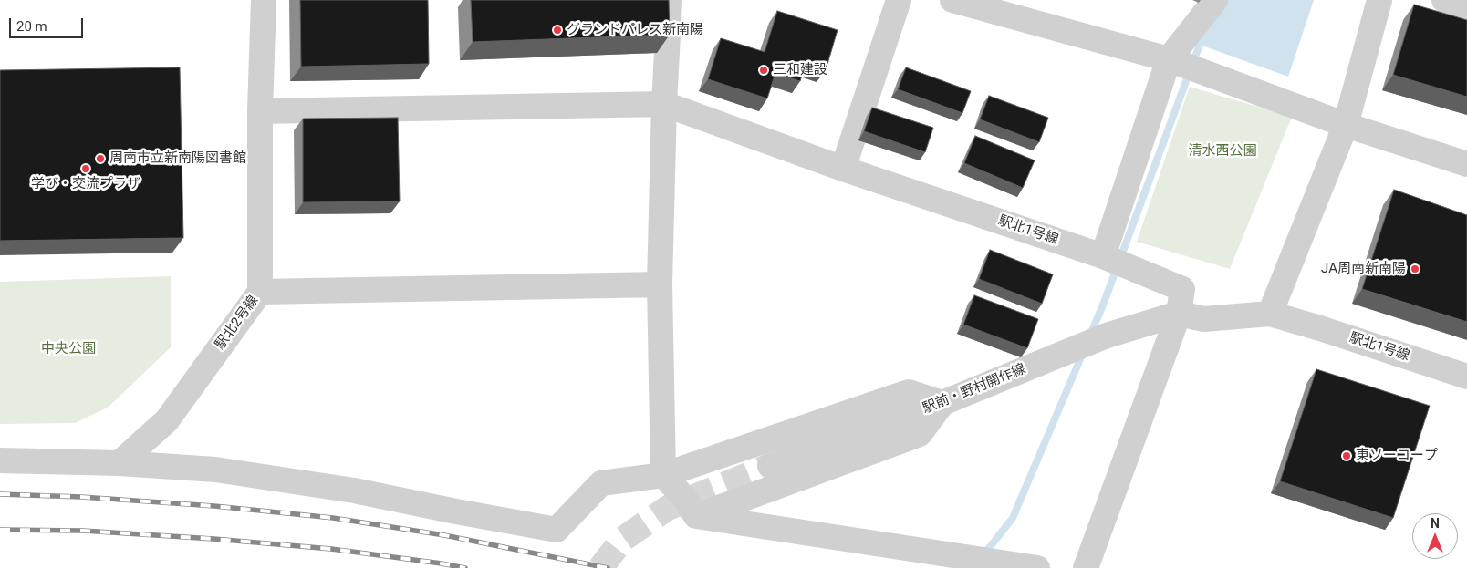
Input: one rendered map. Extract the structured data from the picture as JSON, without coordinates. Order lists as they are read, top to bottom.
{
  "streets": {
    "street": ["駅北1号線", "駅北2号線", "駅前・野村開作線"]
  },
  "crossings": [
    ["駅北1号線", "駅前・野村開作線"]
  ],
  "parks": ["清水西公園", "中央公園"],
  "places": [
    "グランドパレス新南陽",
    "三和建設",
    "周南市立新南陽図書館",
    "学び・交流プラザ",
    "JA周南新南陽",
    "東ソーコープ"
  ],
  "scale_bar": "20 m",
  "north": "top"
}
